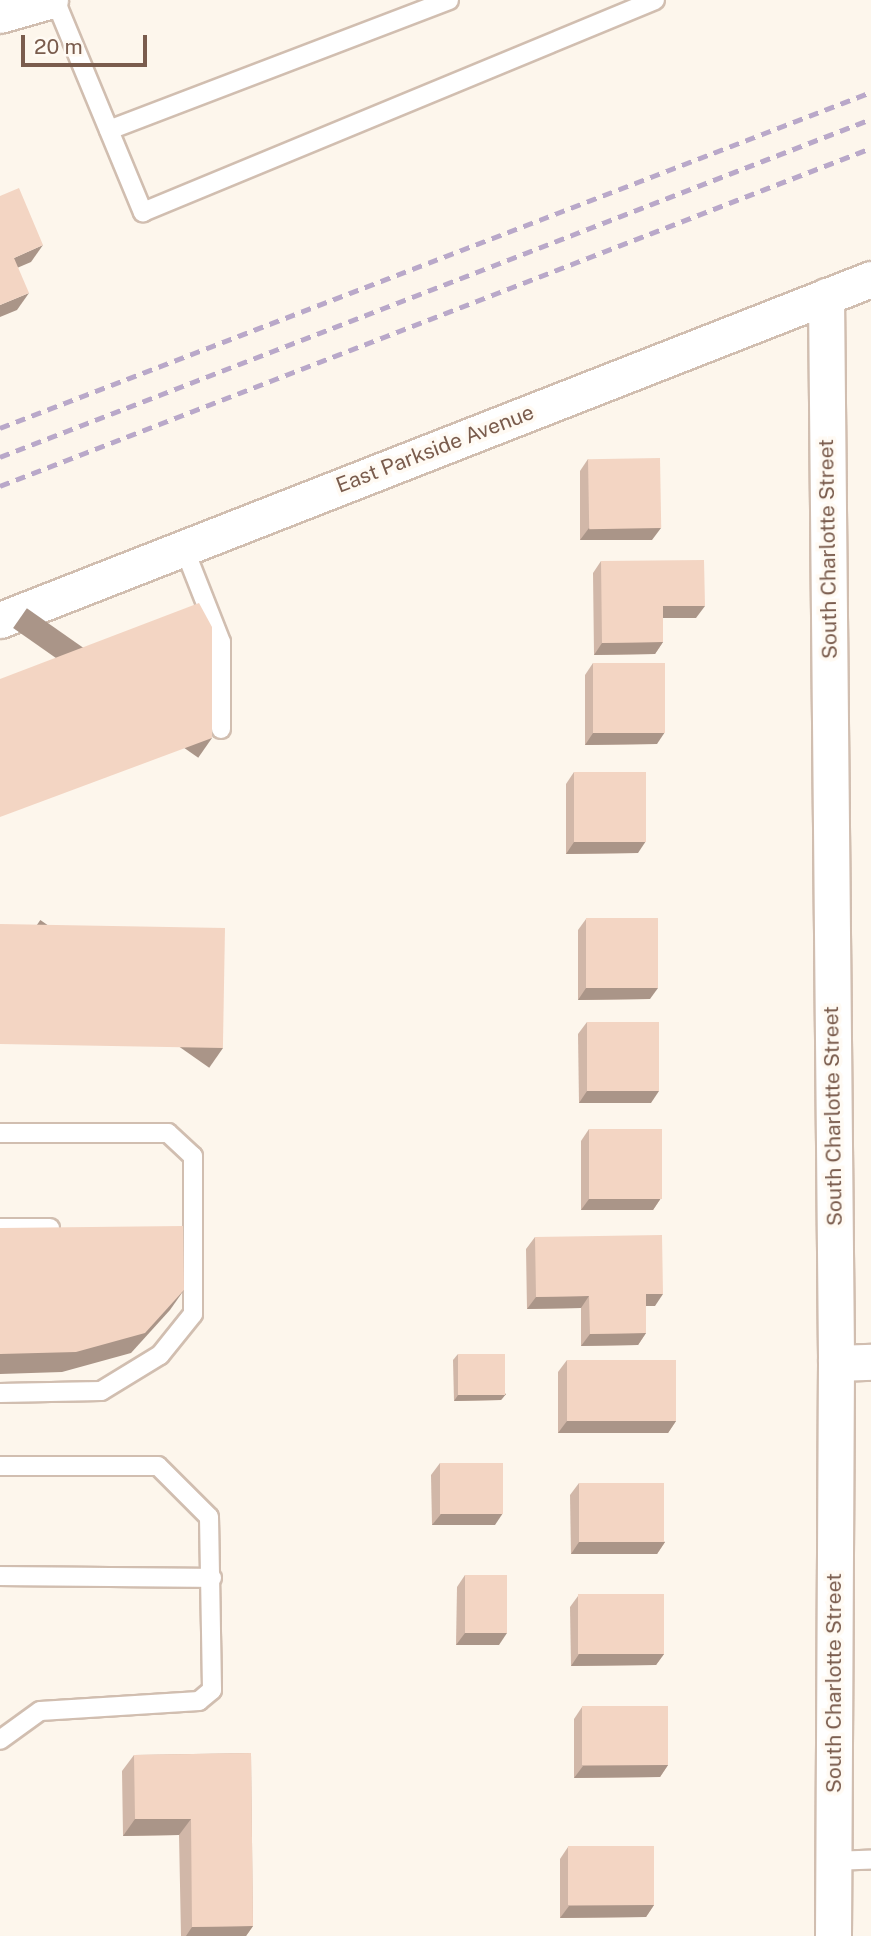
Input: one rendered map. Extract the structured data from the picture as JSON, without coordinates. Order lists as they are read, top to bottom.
{
  "streets": {
    "street": ["East Parkside Avenue", "South Charlotte Street"]
  },
  "crossings": [
    ["East Parkside Avenue", "South Charlotte Street"]
  ],
  "scale_bar": "20 m"
}
